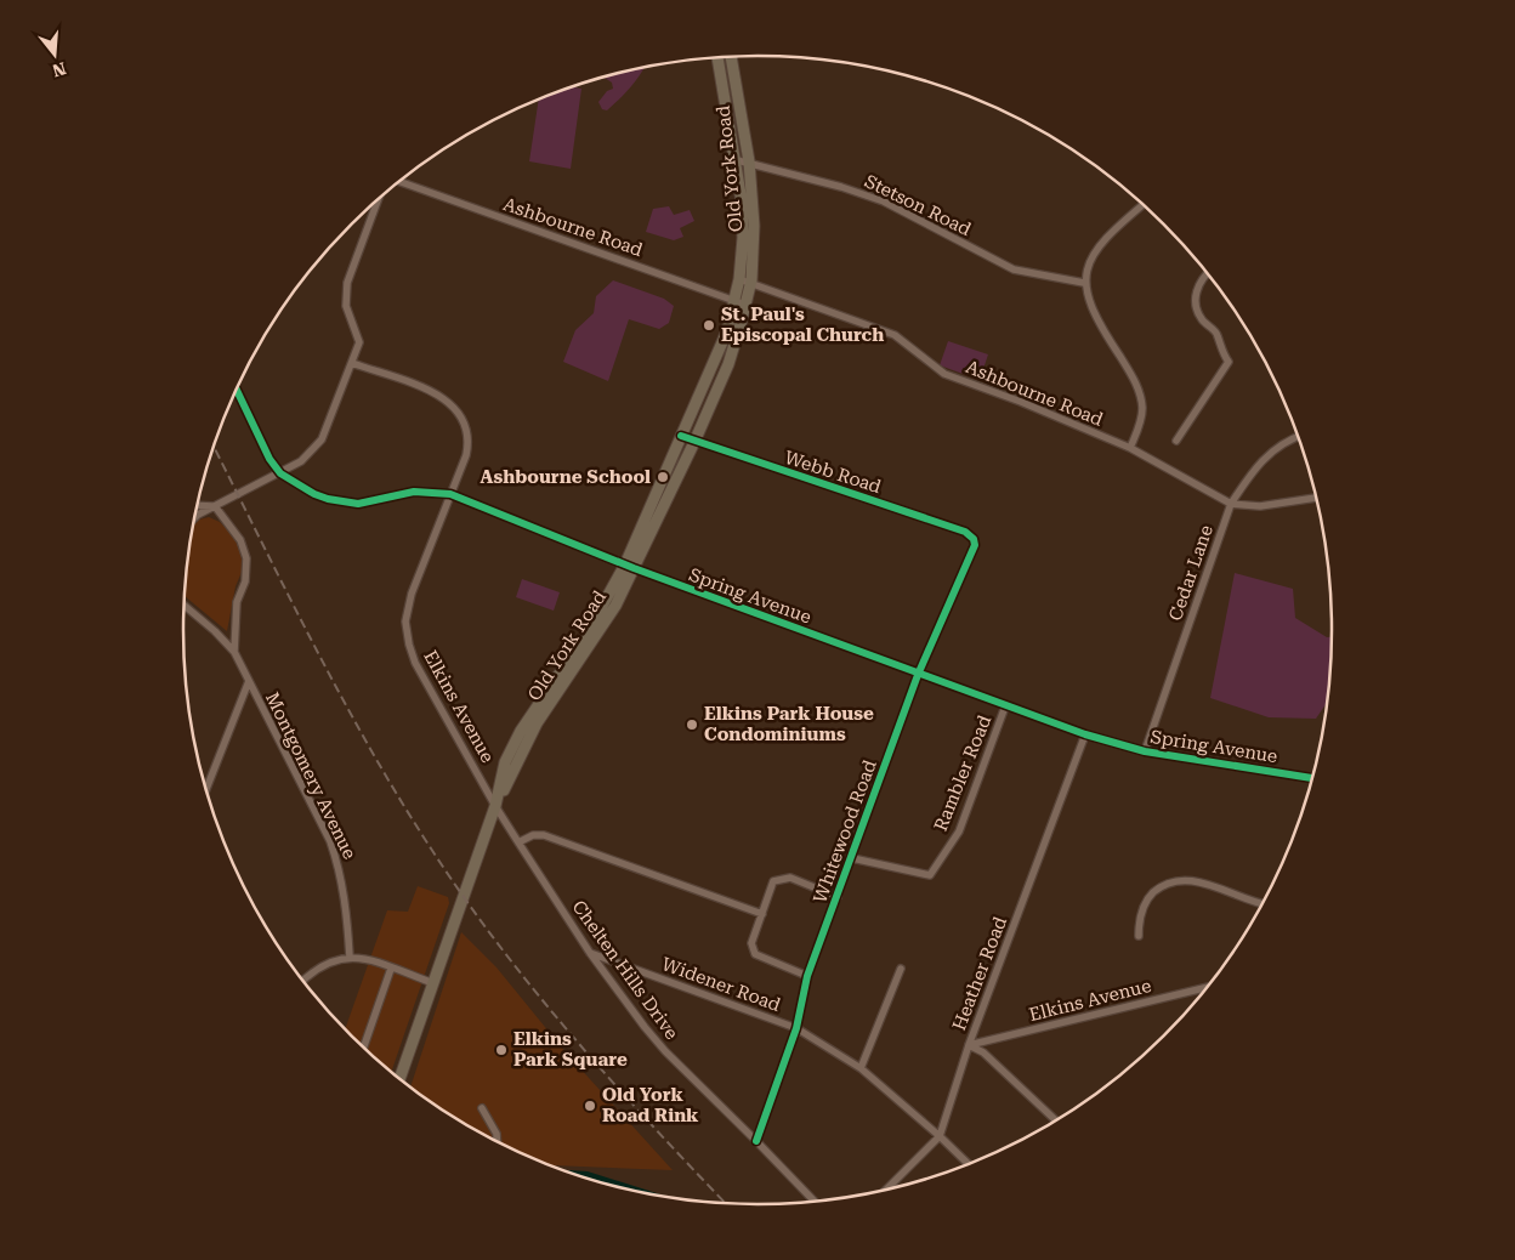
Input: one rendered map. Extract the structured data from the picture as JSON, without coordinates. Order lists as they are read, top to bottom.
{
  "streets": {
    "highway": ["Old York Road"],
    "street": [
      "Stetson Road",
      "Ashbourne Road",
      "Webb Road",
      "Cedar Lane",
      "Spring Avenue",
      "Elkins Avenue",
      "Rambler Road",
      "Montgomery Avenue",
      "Whitewood Road",
      "Chelten Hills Drive",
      "Heather Road",
      "Widener Road"
    ]
  },
  "crossings": [
    ["Old York Road", "Stetson Road"],
    ["Old York Road", "Ashbourne Road"],
    ["Old York Road", "Webb Road"],
    ["Old York Road", "Spring Avenue"],
    ["Old York Road", "Elkins Avenue"],
    ["Ashbourne Road", "Cedar Lane"],
    ["Webb Road", "Whitewood Road"],
    ["Cedar Lane", "Spring Avenue"],
    ["Spring Avenue", "Elkins Avenue"],
    ["Spring Avenue", "Rambler Road"],
    ["Spring Avenue", "Whitewood Road"],
    ["Spring Avenue", "Heather Road"],
    ["Elkins Avenue", "Chelten Hills Drive"],
    ["Elkins Avenue", "Heather Road"],
    ["Rambler Road", "Whitewood Road"],
    ["Whitewood Road", "Chelten Hills Drive"],
    ["Whitewood Road", "Widener Road"],
    ["Chelten Hills Drive", "Widener Road"],
    ["Heather Road", "Widener Road"]
  ],
  "places": [
    "St. Paul's Episcopal Church",
    "Ashbourne School",
    "Elkins Park House Condominiums",
    "Elkins Park Square",
    "Old York Road Rink"
  ],
  "north": "bottom"
}
